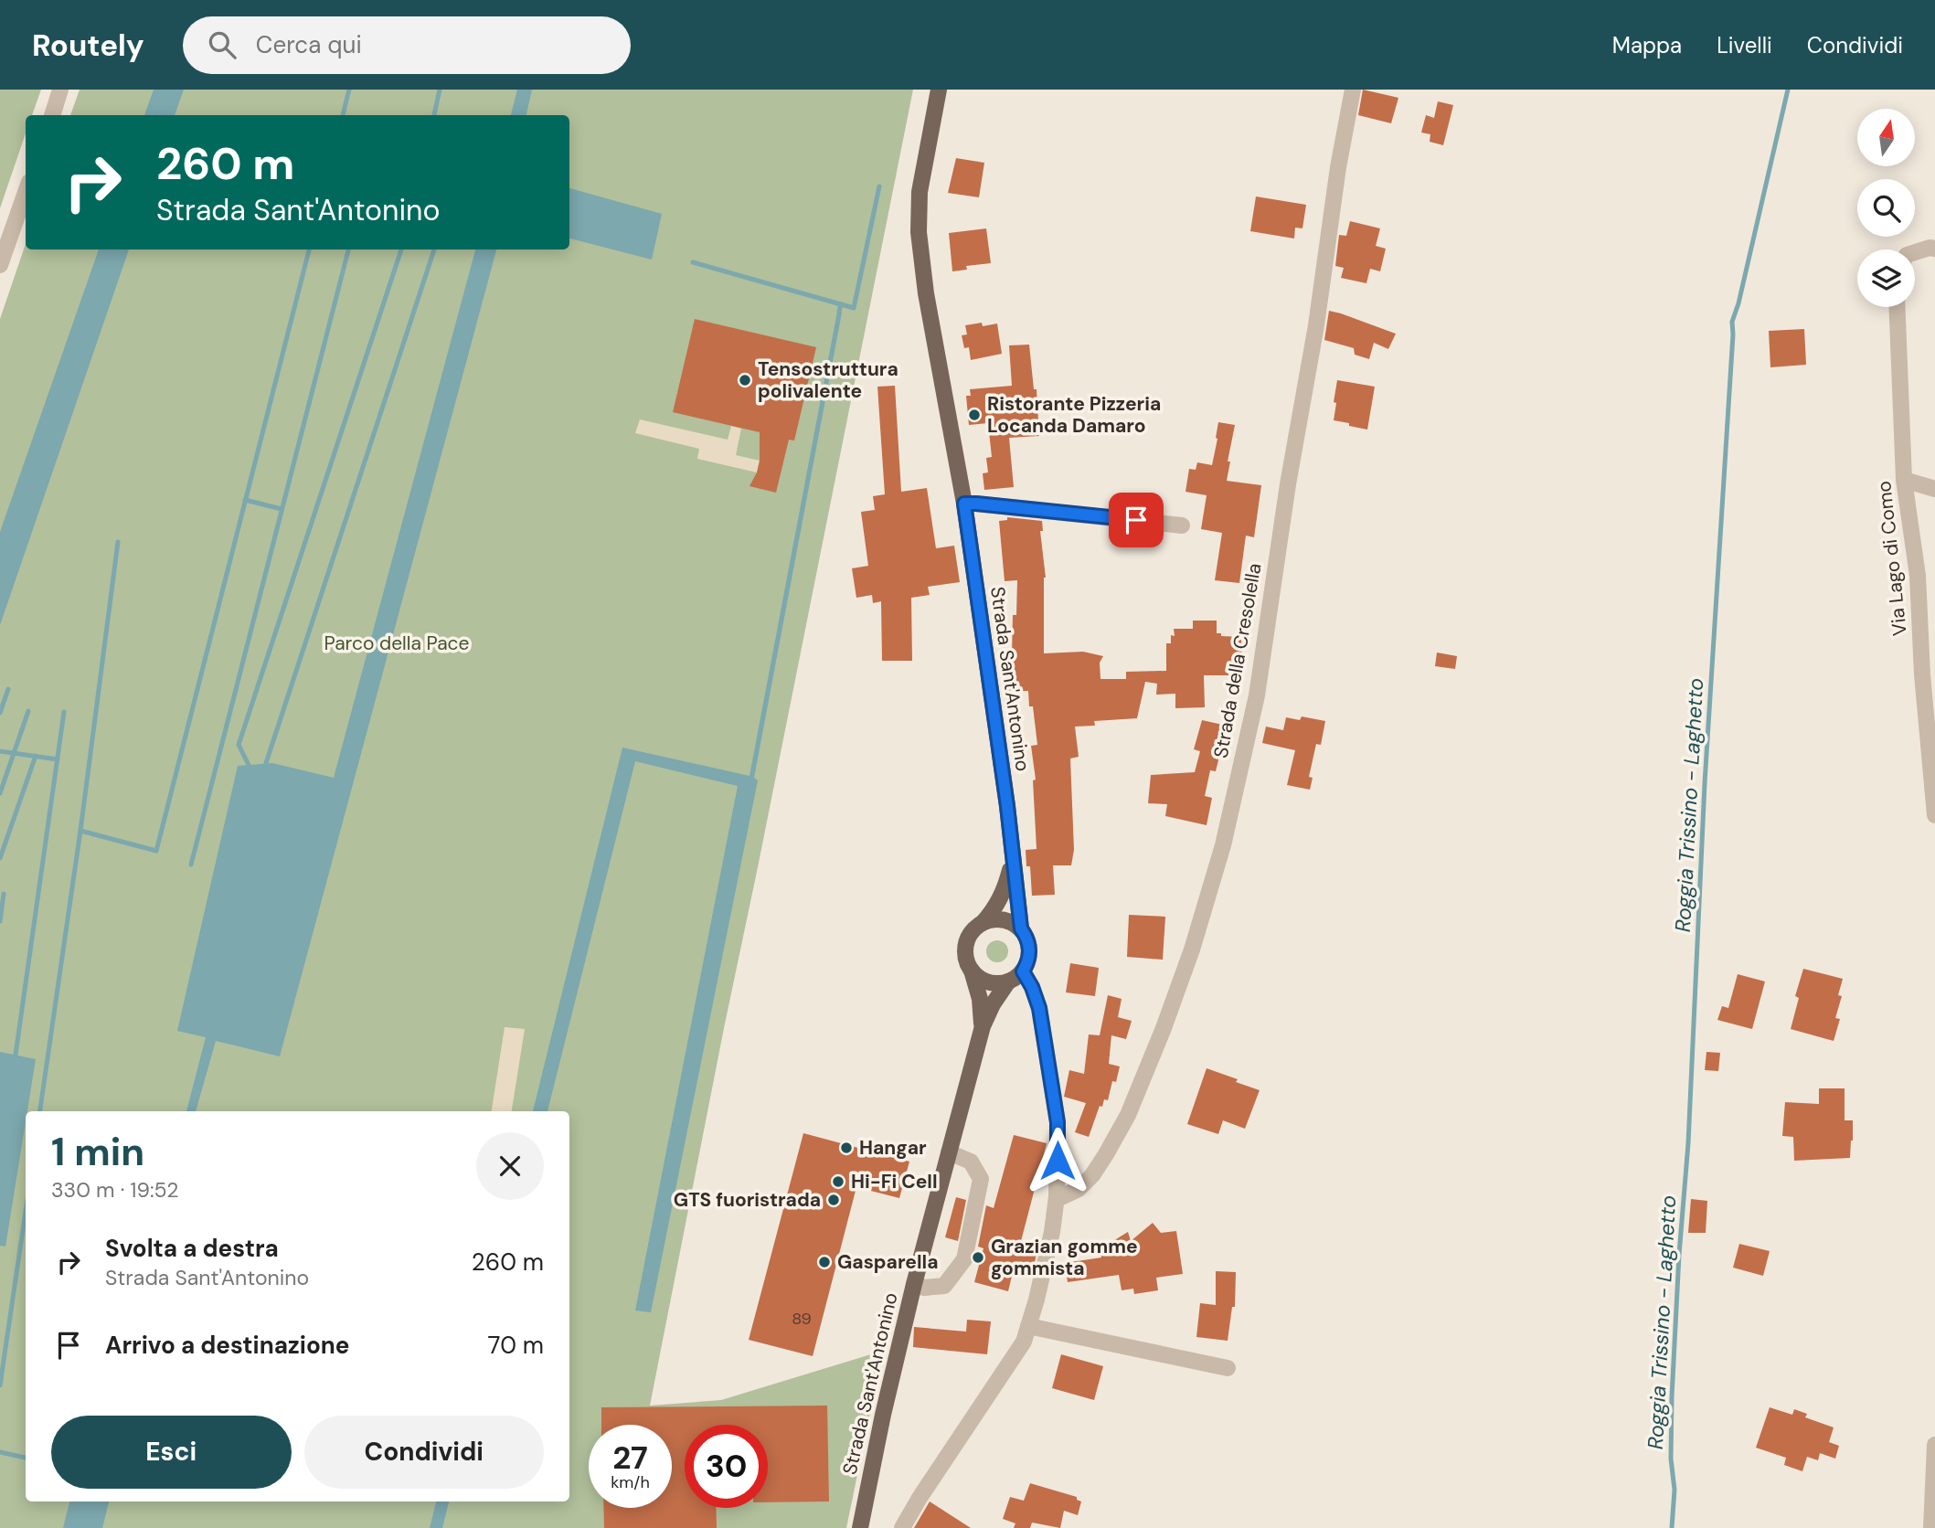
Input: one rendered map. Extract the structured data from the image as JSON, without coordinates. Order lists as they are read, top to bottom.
{
  "streets": {
    "main road": ["Strada Sant'Antonino"],
    "street": ["Via Lago di Como", "Strada della Cresolella"]
  },
  "water": ["Roggia Trissino - Laghetto"],
  "parks": ["Parco della Pace"],
  "places": [
    "Tensostruttura polivalente",
    "Ristorante Pizzeria Locanda Damaro",
    "Hangar",
    "Hi-Fi Cell",
    "GTS fuoristrada",
    "Grazian gomme gommista",
    "Gasparella"
  ],
  "house_numbers": ["89"],
  "north": "top",
  "page": {
    "header": "Routely",
    "search": "Cerca qui",
    "nav": ["Mappa", "Livelli", "Condividi"],
    "turn": ["260 m", "Strada Sant'Antonino"],
    "heading": ["1 min", "330 m · 19:52"],
    "list": [
      {
        "name": "Svolta a destra",
        "note": "Strada Sant'Antonino",
        "value": "260 m"
      },
      {
        "name": "Arrivo a destinazione",
        "value": "70 m"
      }
    ],
    "buttons": ["Esci", "Condividi"],
    "speed": "27 km/h",
    "limit": "30"
  }
}
